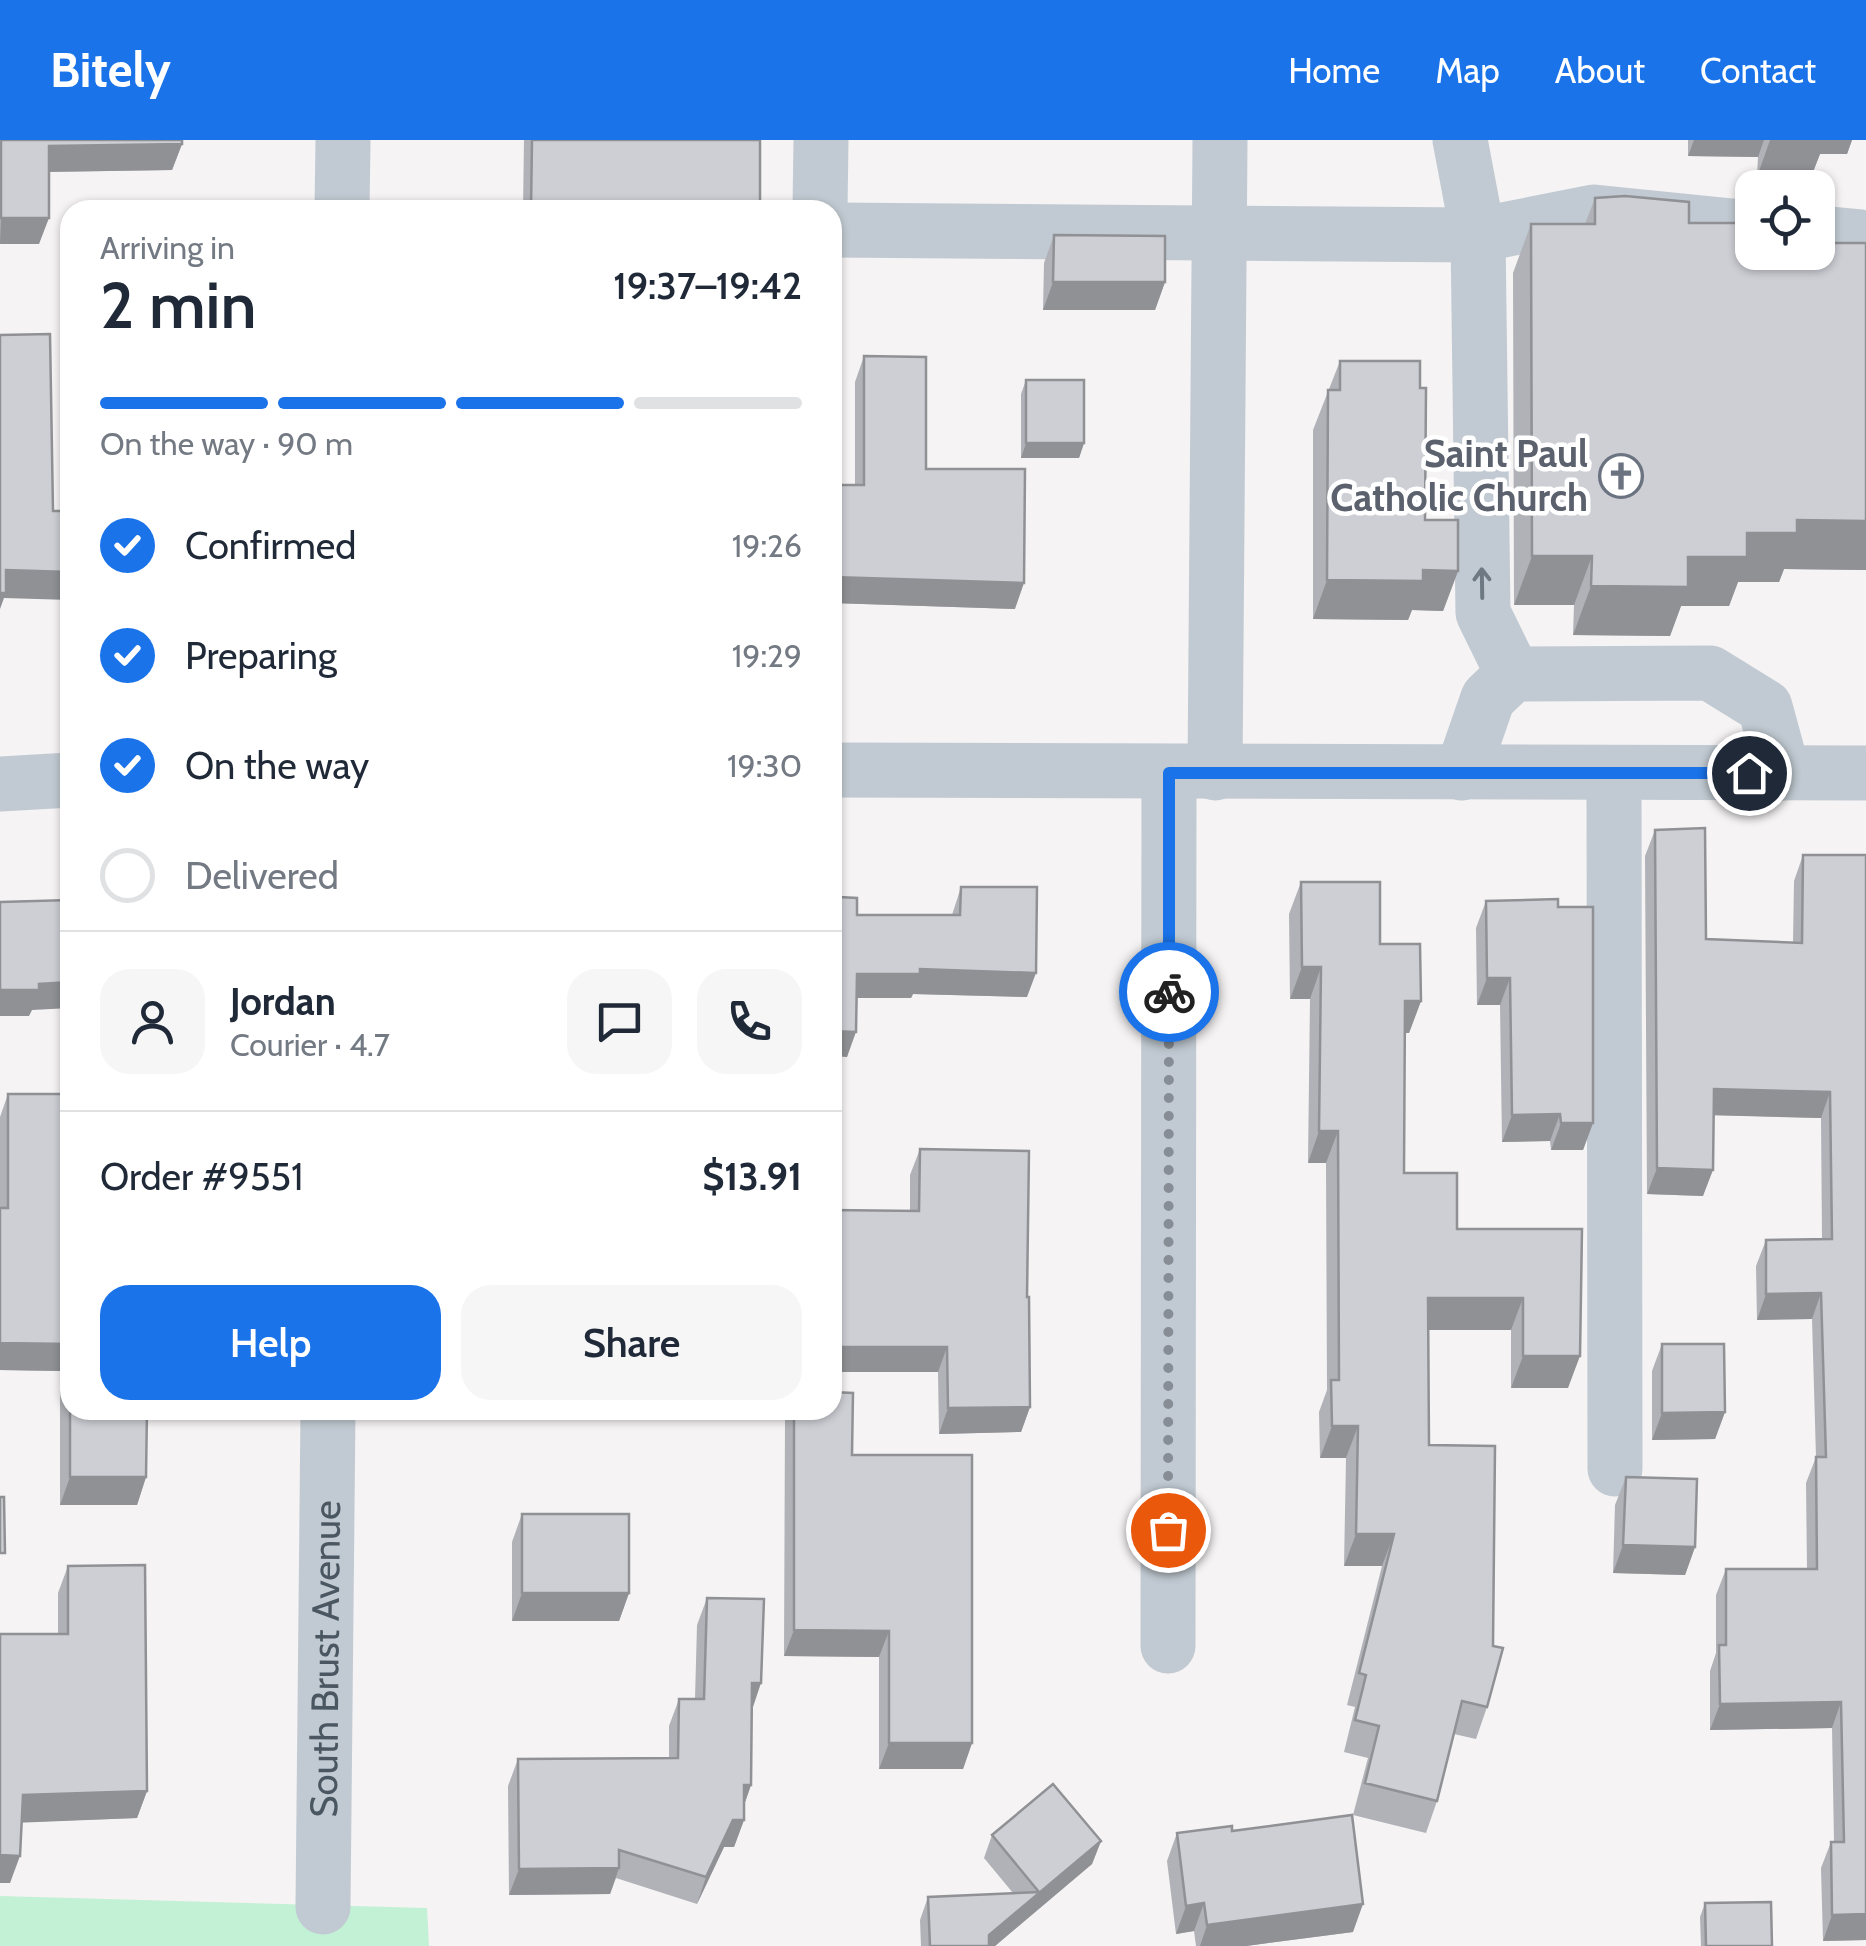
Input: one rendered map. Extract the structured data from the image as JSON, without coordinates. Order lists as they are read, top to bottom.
{
  "streets": {
    "street": ["South Brust Avenue"]
  },
  "places": {
    "church": ["Saint Paul Catholic Church"]
  },
  "page": {
    "header": "Bitely",
    "nav": [
      "Home",
      "Map",
      "About",
      "Contact"
    ],
    "heading": ["2 min", "Arriving in", "19:37–19:42"],
    "panel": [
      "Jordan",
      "Courier · 4.7",
      "Order #9551",
      "$13.91"
    ],
    "bar": "On the way · 90 m",
    "list": [
      ["Confirmed", "19:26"],
      ["Preparing", "19:29"],
      ["On the way", "19:30"],
      "Delivered"
    ],
    "buttons": ["Help", "Share"]
  }
}
